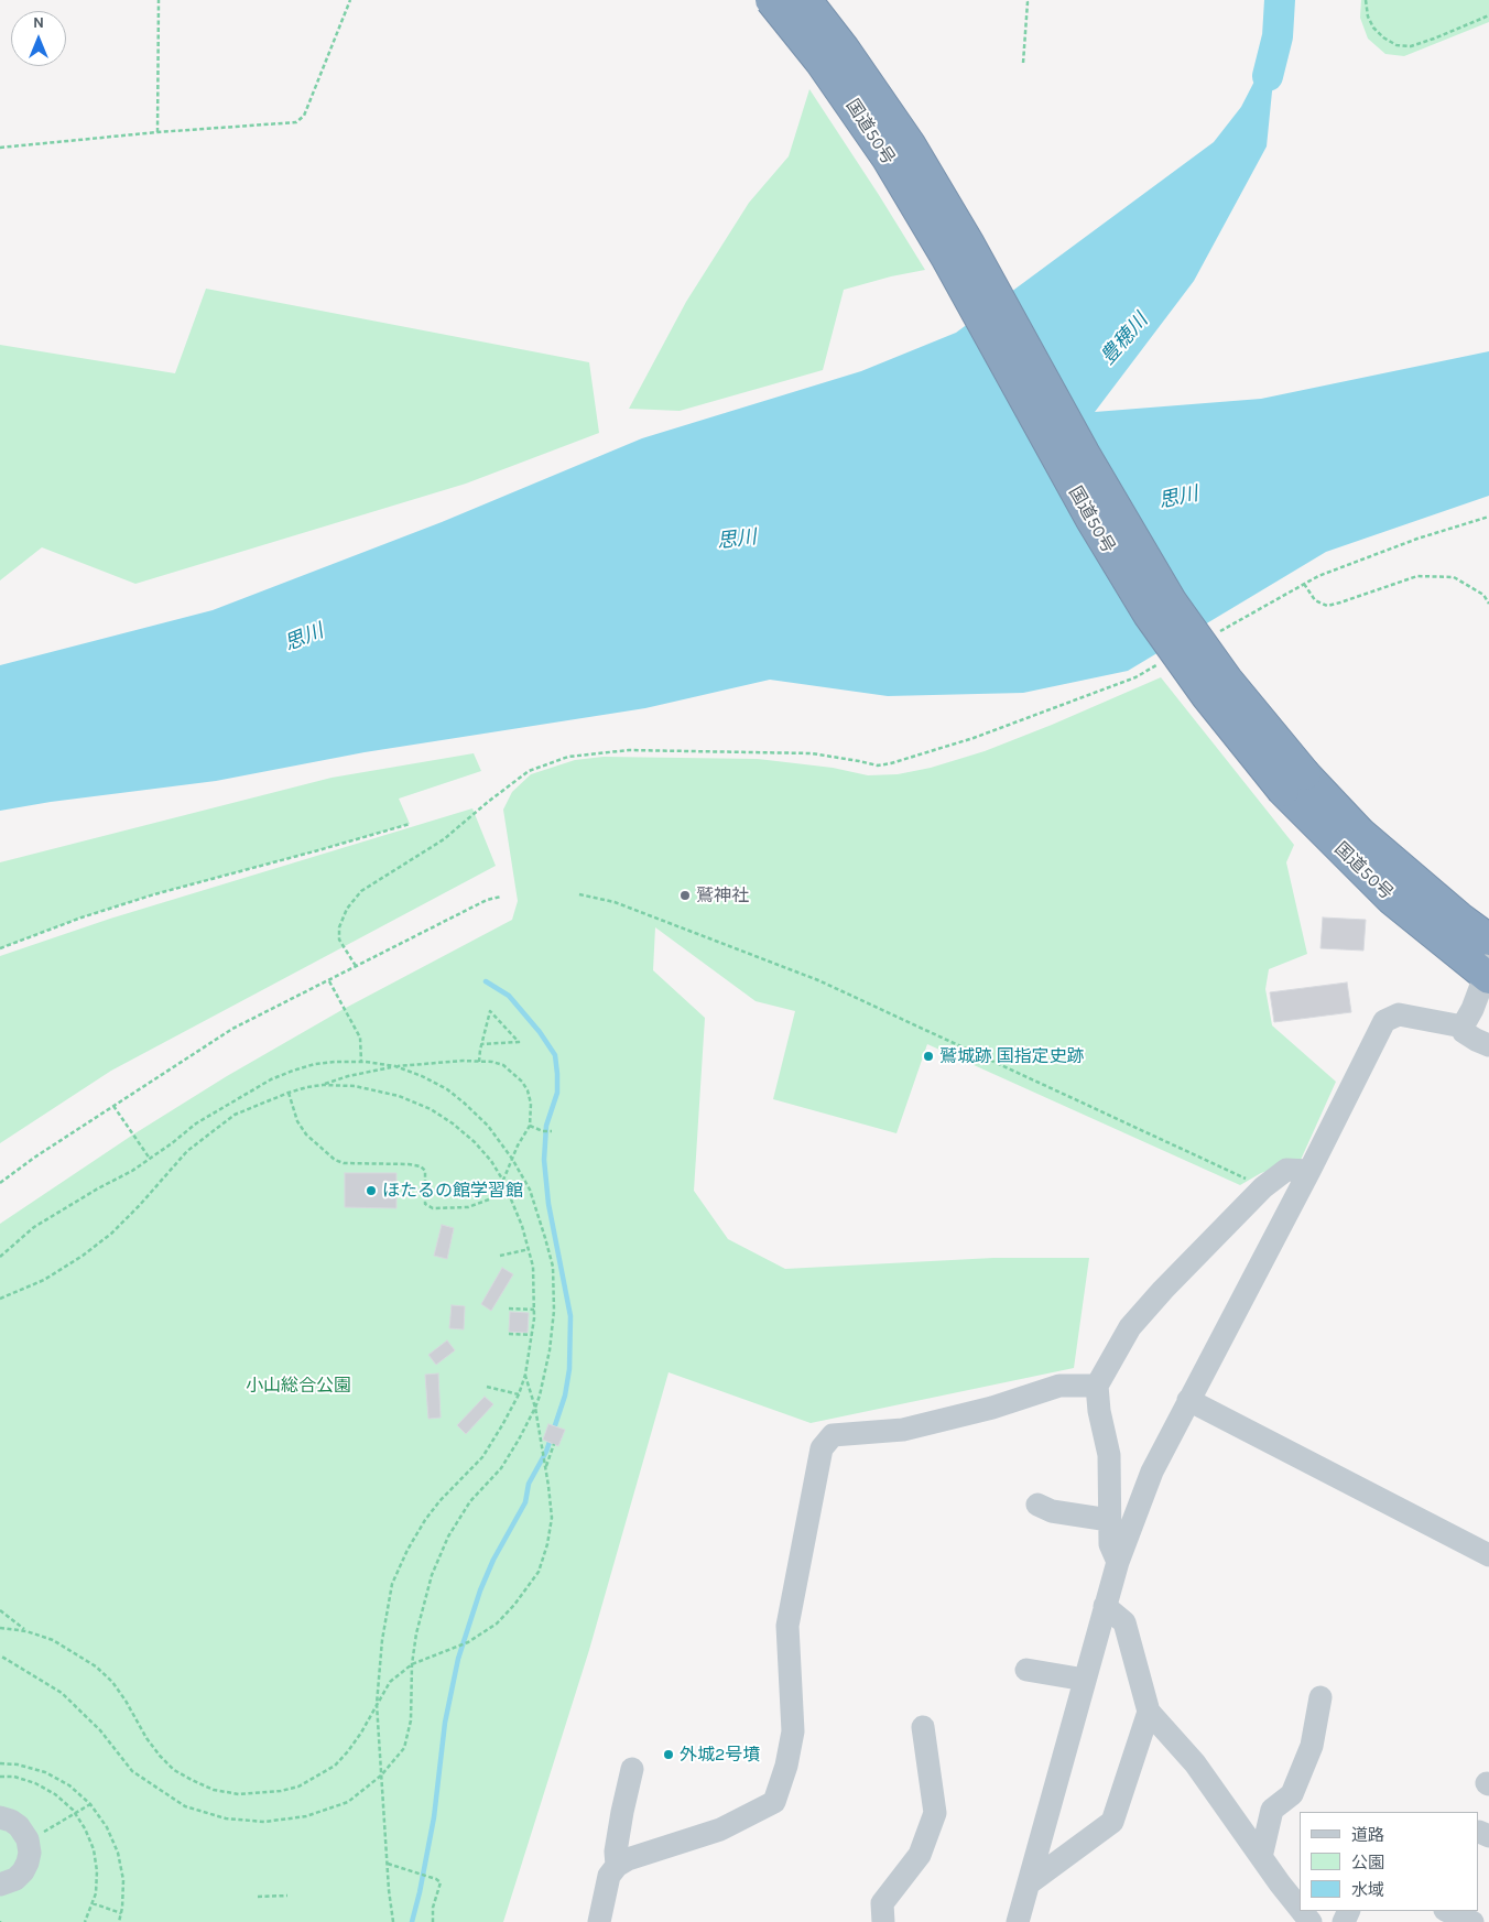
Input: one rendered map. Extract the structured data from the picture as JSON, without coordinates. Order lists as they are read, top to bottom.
{
  "streets": {
    "highway": ["国道50号"]
  },
  "water": ["豊穂川", "思川"],
  "parks": ["小山総合公園"],
  "places": [
    "鷲神社",
    "鷲城跡 国指定史跡",
    "ほたるの館学習館",
    "外城2号墳"
  ],
  "legend": ["道路", "公園", "水域"],
  "north": "top"
}
